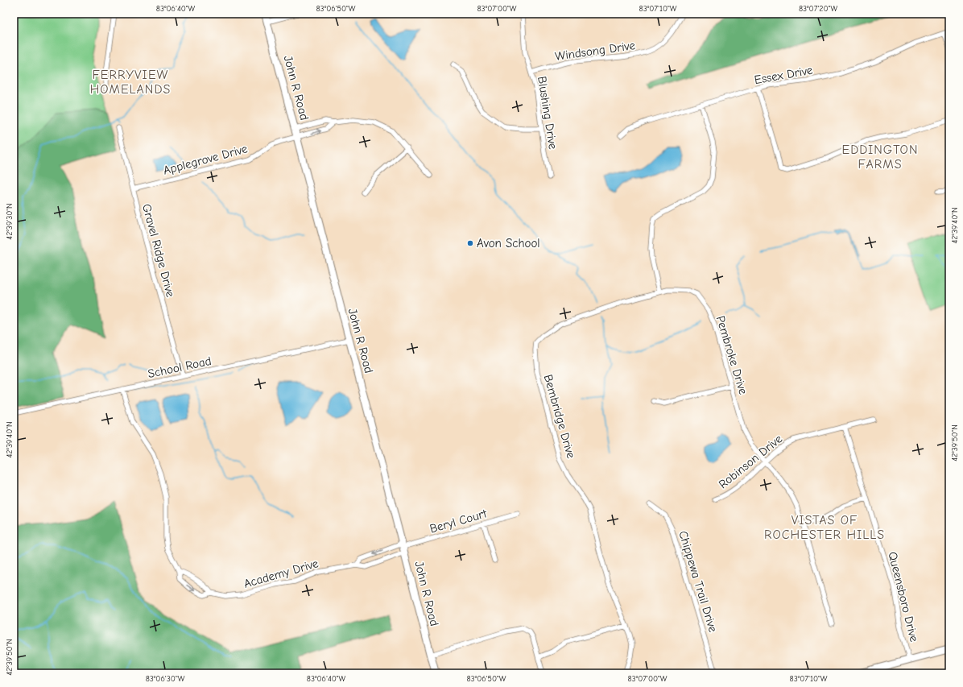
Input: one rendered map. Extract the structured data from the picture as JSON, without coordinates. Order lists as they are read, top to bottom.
{
  "streets": {
    "main road": ["John R Road"],
    "street": [
      "Windsong Drive",
      "Essex Drive",
      "Blushing Drive",
      "Applegrove Drive",
      "Gravel Ridge Drive",
      "Pembroke Drive",
      "School Road",
      "Bembridge Drive",
      "Robinson Drive",
      "Beryl Court",
      "Academy Drive",
      "Chippewa Trail Drive",
      "Queensboro Drive"
    ]
  },
  "crossings": [
    ["Windsong Drive", "Blushing Drive"],
    ["John R Road", "Applegrove Drive"],
    ["John R Road", "School Road"],
    ["John R Road", "Beryl Court"],
    ["John R Road", "Academy Drive"],
    ["Applegrove Drive", "Gravel Ridge Drive"],
    ["Gravel Ridge Drive", "School Road"],
    ["Pembroke Drive", "Bembridge Drive"],
    ["Pembroke Drive", "Robinson Drive"],
    ["School Road", "Academy Drive"],
    ["Robinson Drive", "Queensboro Drive"],
    ["Beryl Court", "Academy Drive"]
  ],
  "districts": ["FERRYVIEW HOMELANDS", "EDDINGTON FARMS", "VISTAS OF ROCHESTER HILLS"],
  "places": ["Avon School"],
  "coordinates": [
    "83°06'40\"W",
    "83°06'50\"W",
    "83°07'00\"W",
    "83°07'10\"W",
    "83°07'20\"W",
    "42°39'30\"N",
    "42°39'40\"N",
    "42°39'50\"N",
    "83°06'30\"W"
  ]
}
